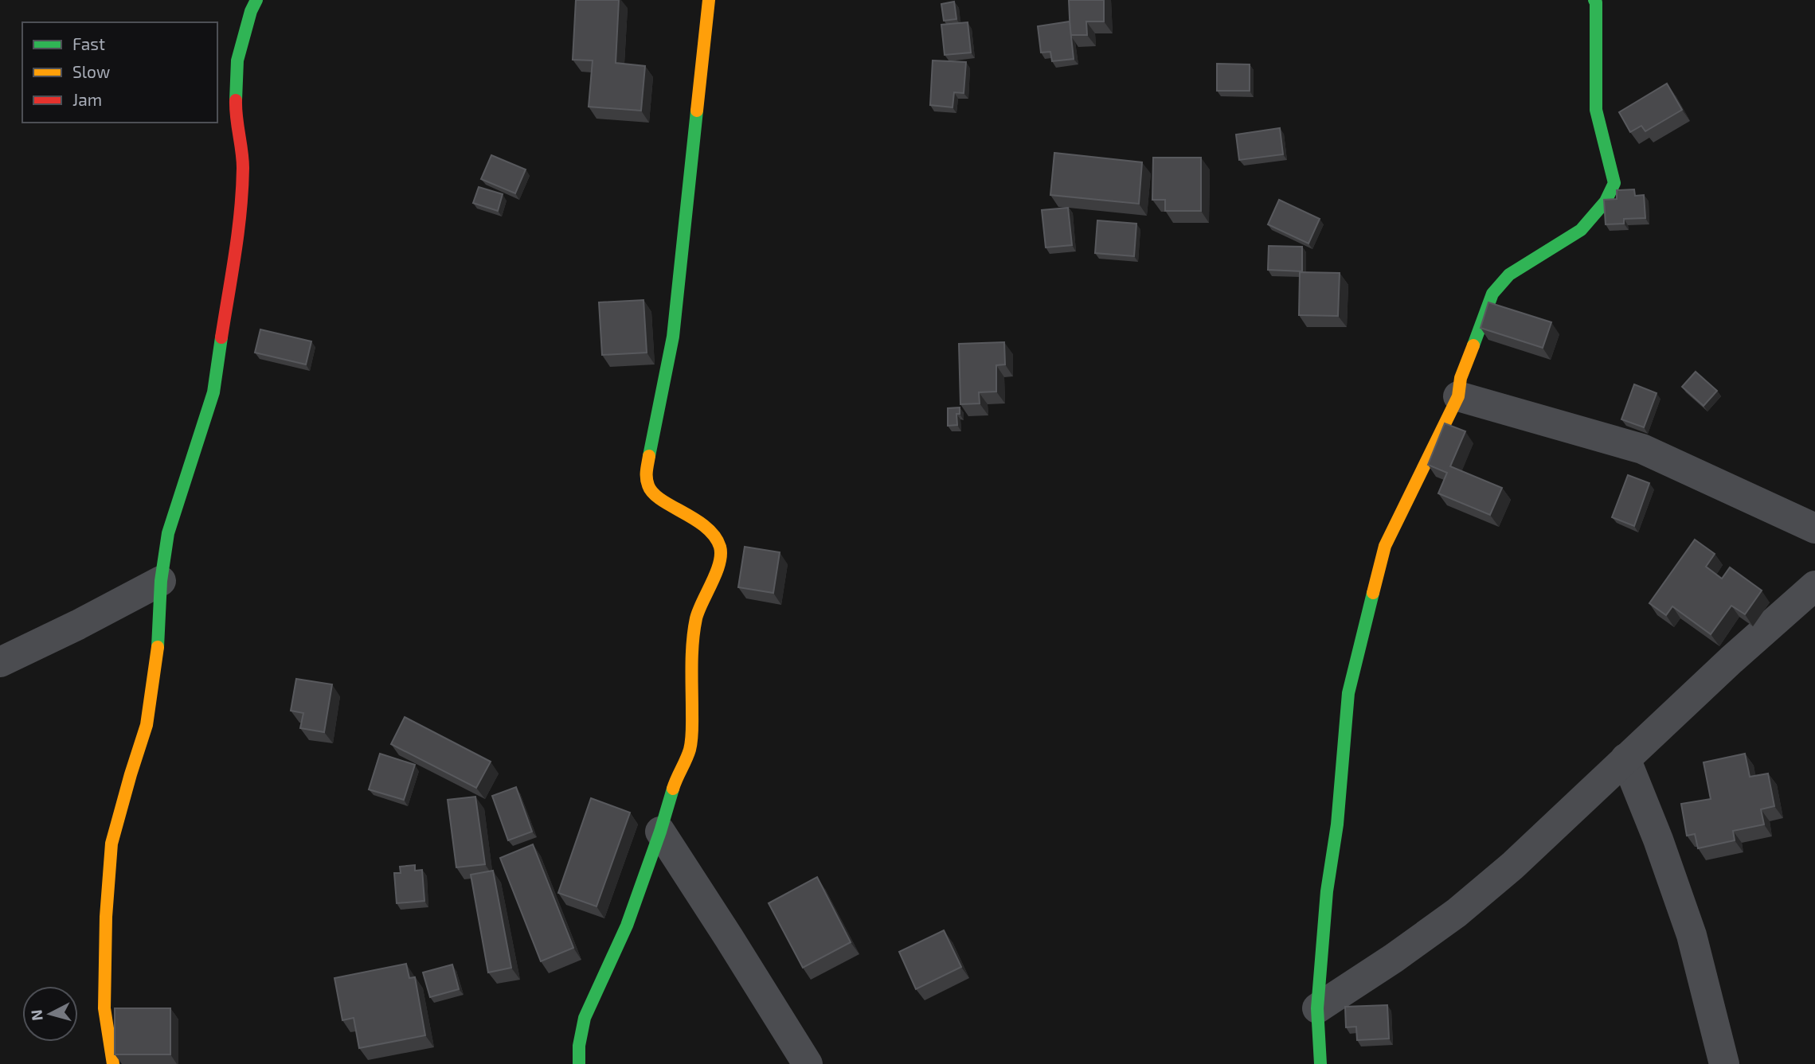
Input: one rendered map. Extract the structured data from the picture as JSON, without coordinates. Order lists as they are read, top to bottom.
{
  "legend": ["Fast", "Slow", "Jam"],
  "north": "left"
}
